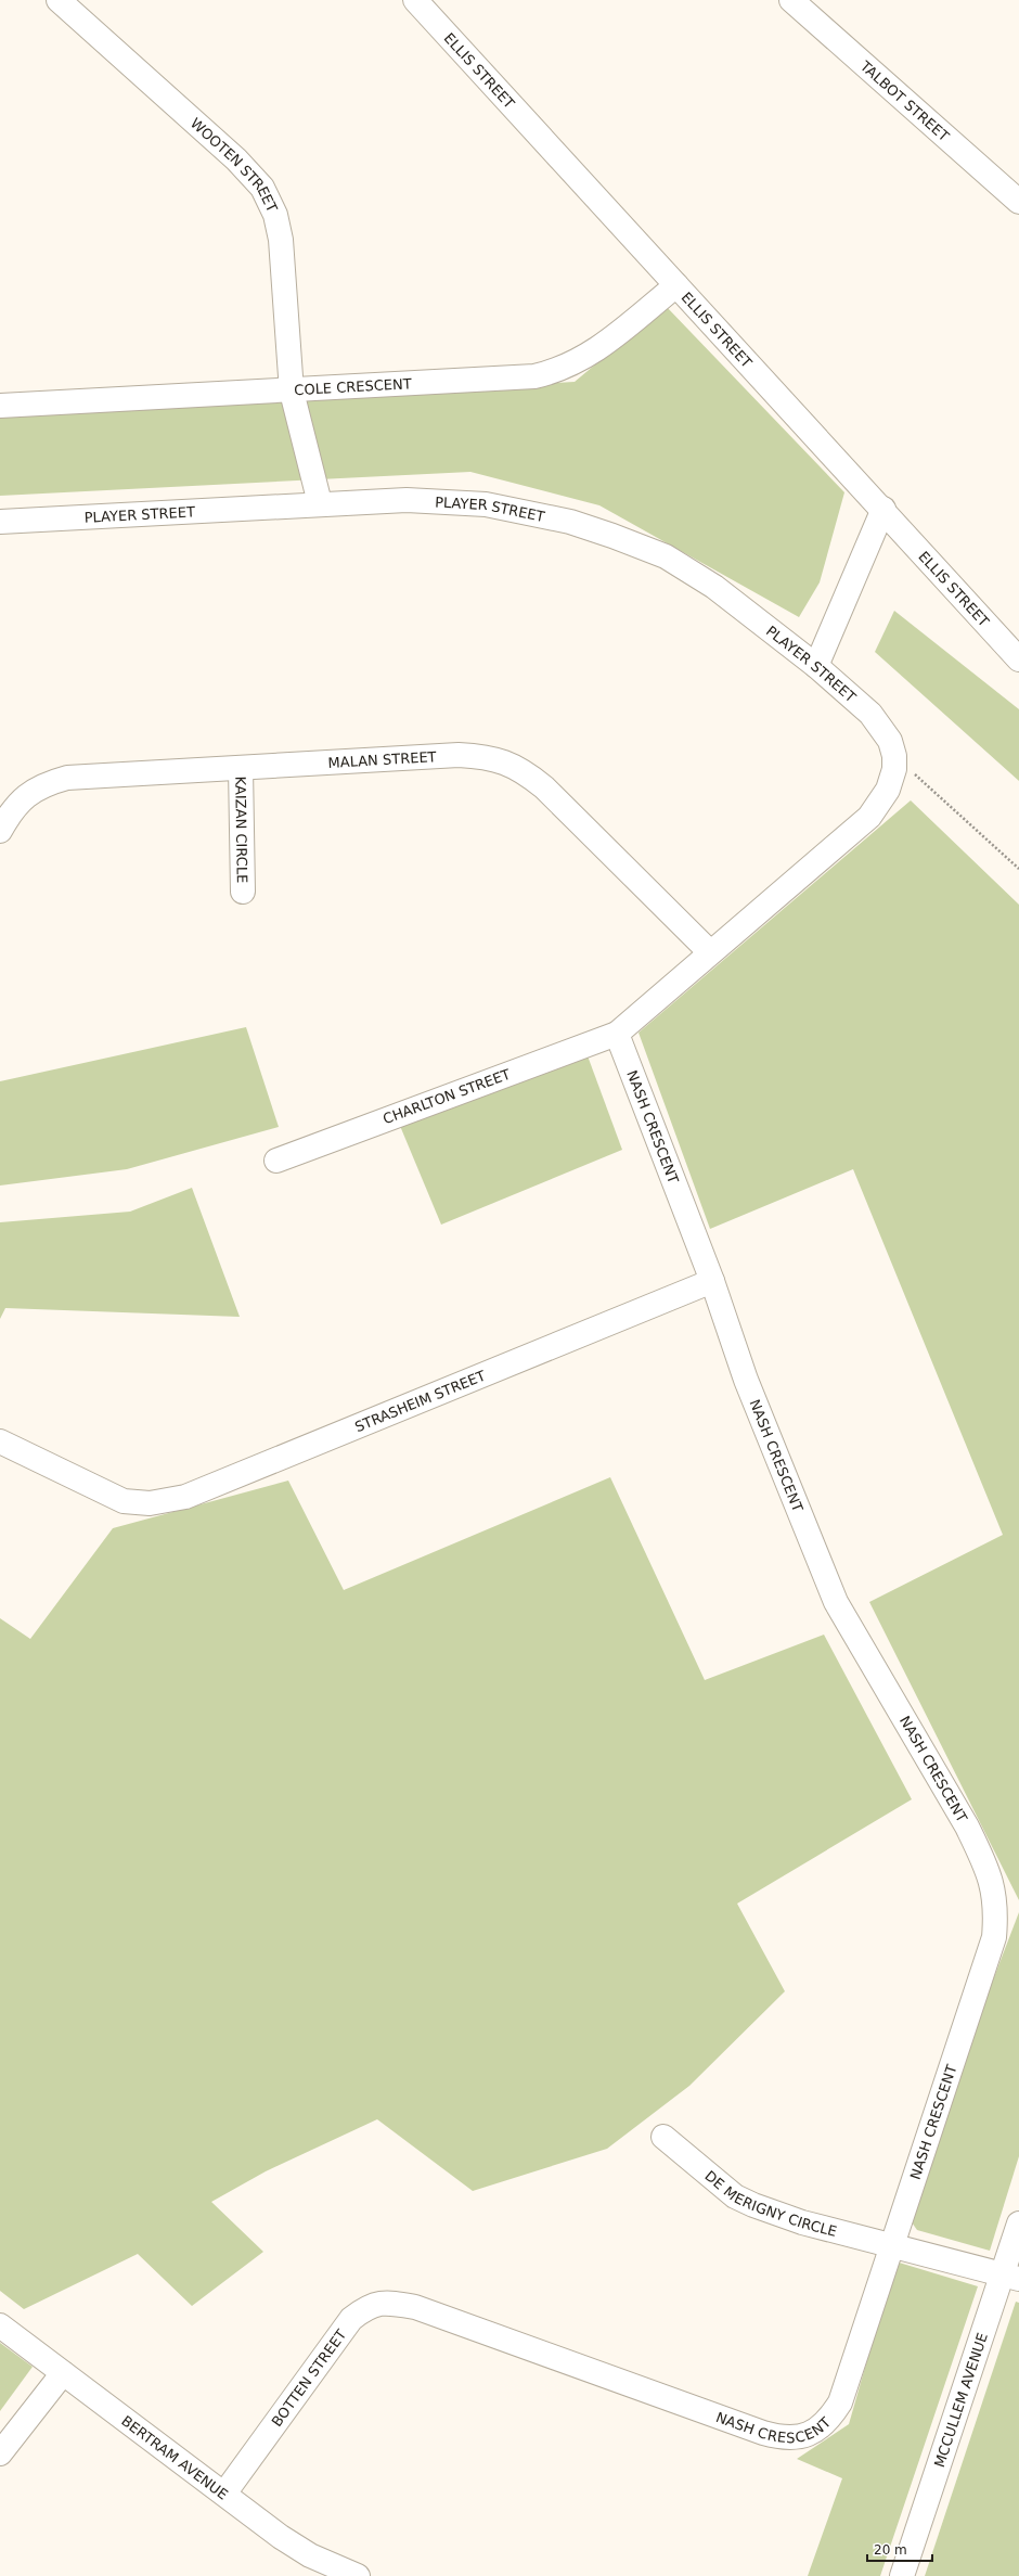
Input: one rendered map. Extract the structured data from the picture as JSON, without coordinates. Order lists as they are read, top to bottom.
{
  "streets": {
    "street": [
      "ELLIS STREET",
      "TALBOT STREET",
      "WOOTEN STREET",
      "COLE CRESCENT",
      "PLAYER STREET",
      "MALAN STREET",
      "KAIZAN CIRCLE",
      "CHARLTON STREET",
      "NASH CRESCENT",
      "STRASHEIM STREET",
      "DE MERIGNY CIRCLE",
      "BOTTEN STREET",
      "MCCULLEM AVENUE",
      "BERTRAM AVENUE"
    ]
  },
  "crossings": [
    ["ELLIS STREET", "COLE CRESCENT"],
    ["WOOTEN STREET", "COLE CRESCENT"],
    ["WOOTEN STREET", "PLAYER STREET"],
    ["MALAN STREET", "KAIZAN CIRCLE"],
    ["CHARLTON STREET", "NASH CRESCENT"],
    ["NASH CRESCENT", "STRASHEIM STREET"],
    ["NASH CRESCENT", "DE MERIGNY CIRCLE"],
    ["NASH CRESCENT", "BOTTEN STREET"],
    ["DE MERIGNY CIRCLE", "MCCULLEM AVENUE"],
    ["BOTTEN STREET", "BERTRAM AVENUE"]
  ],
  "scale_bar": "20 m"
}
